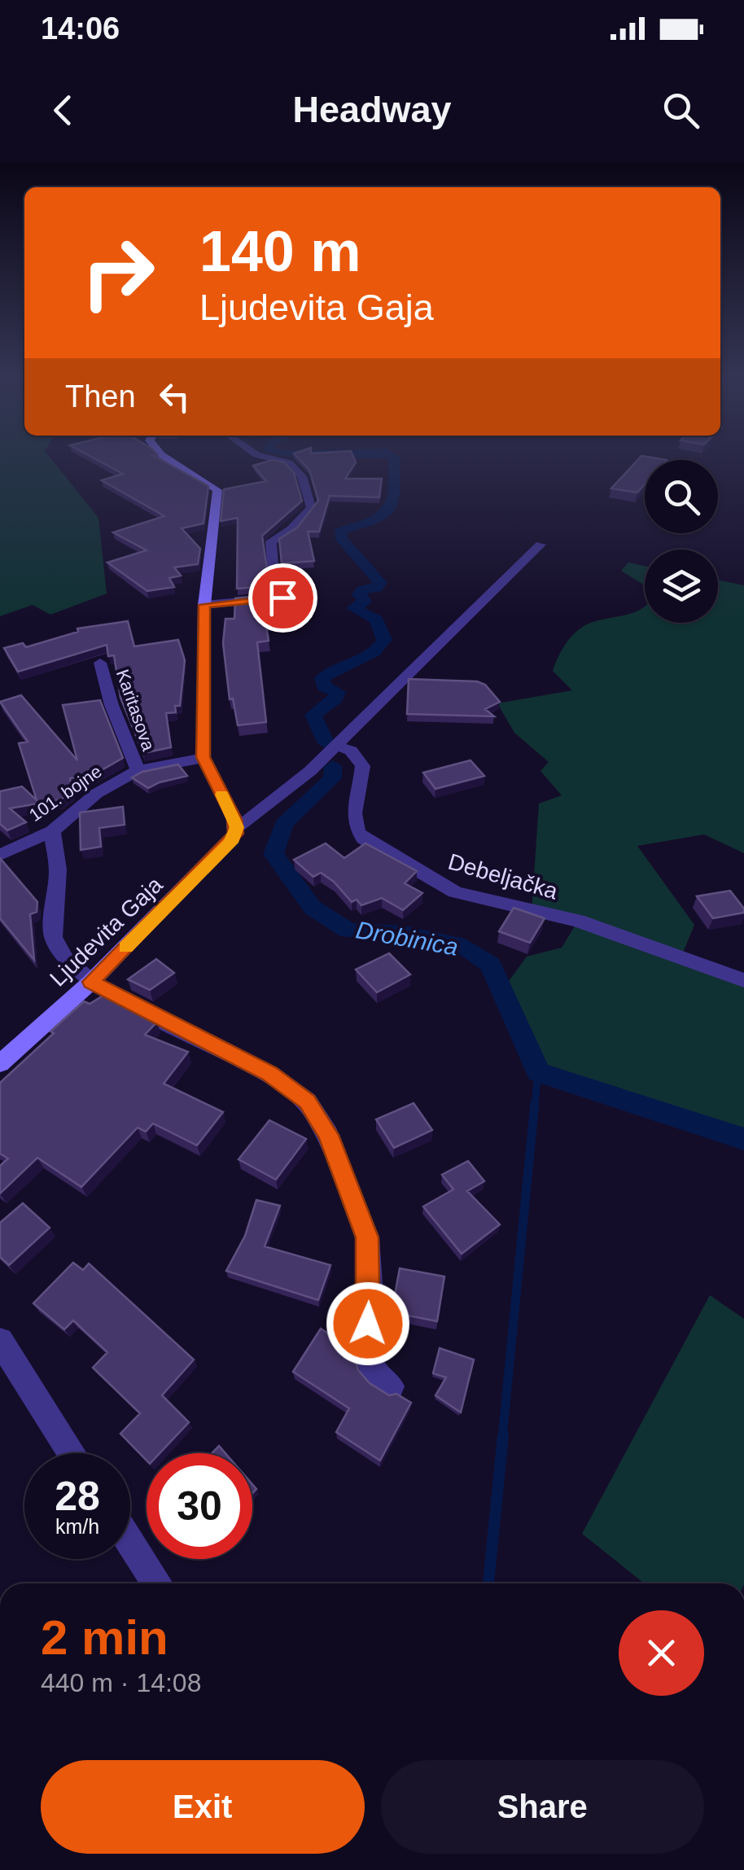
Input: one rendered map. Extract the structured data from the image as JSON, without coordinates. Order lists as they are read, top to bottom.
{
  "streets": {
    "street": [
      "Karitasova",
      "101. bojne",
      "Debeljačka",
      "Ljudevita Gaja"
    ]
  },
  "crossings": [
    ["Karitasova", "101. bojne"]
  ],
  "water": ["Drobinica"],
  "page": {
    "status": "14:06",
    "header": "Headway",
    "turn": ["140 m", "Ljudevita Gaja"],
    "then": "Then",
    "speed": "28 km/h",
    "limit": "30",
    "heading": ["2 min", "440 m · 14:08"],
    "buttons": ["Exit", "Share"]
  }
}
